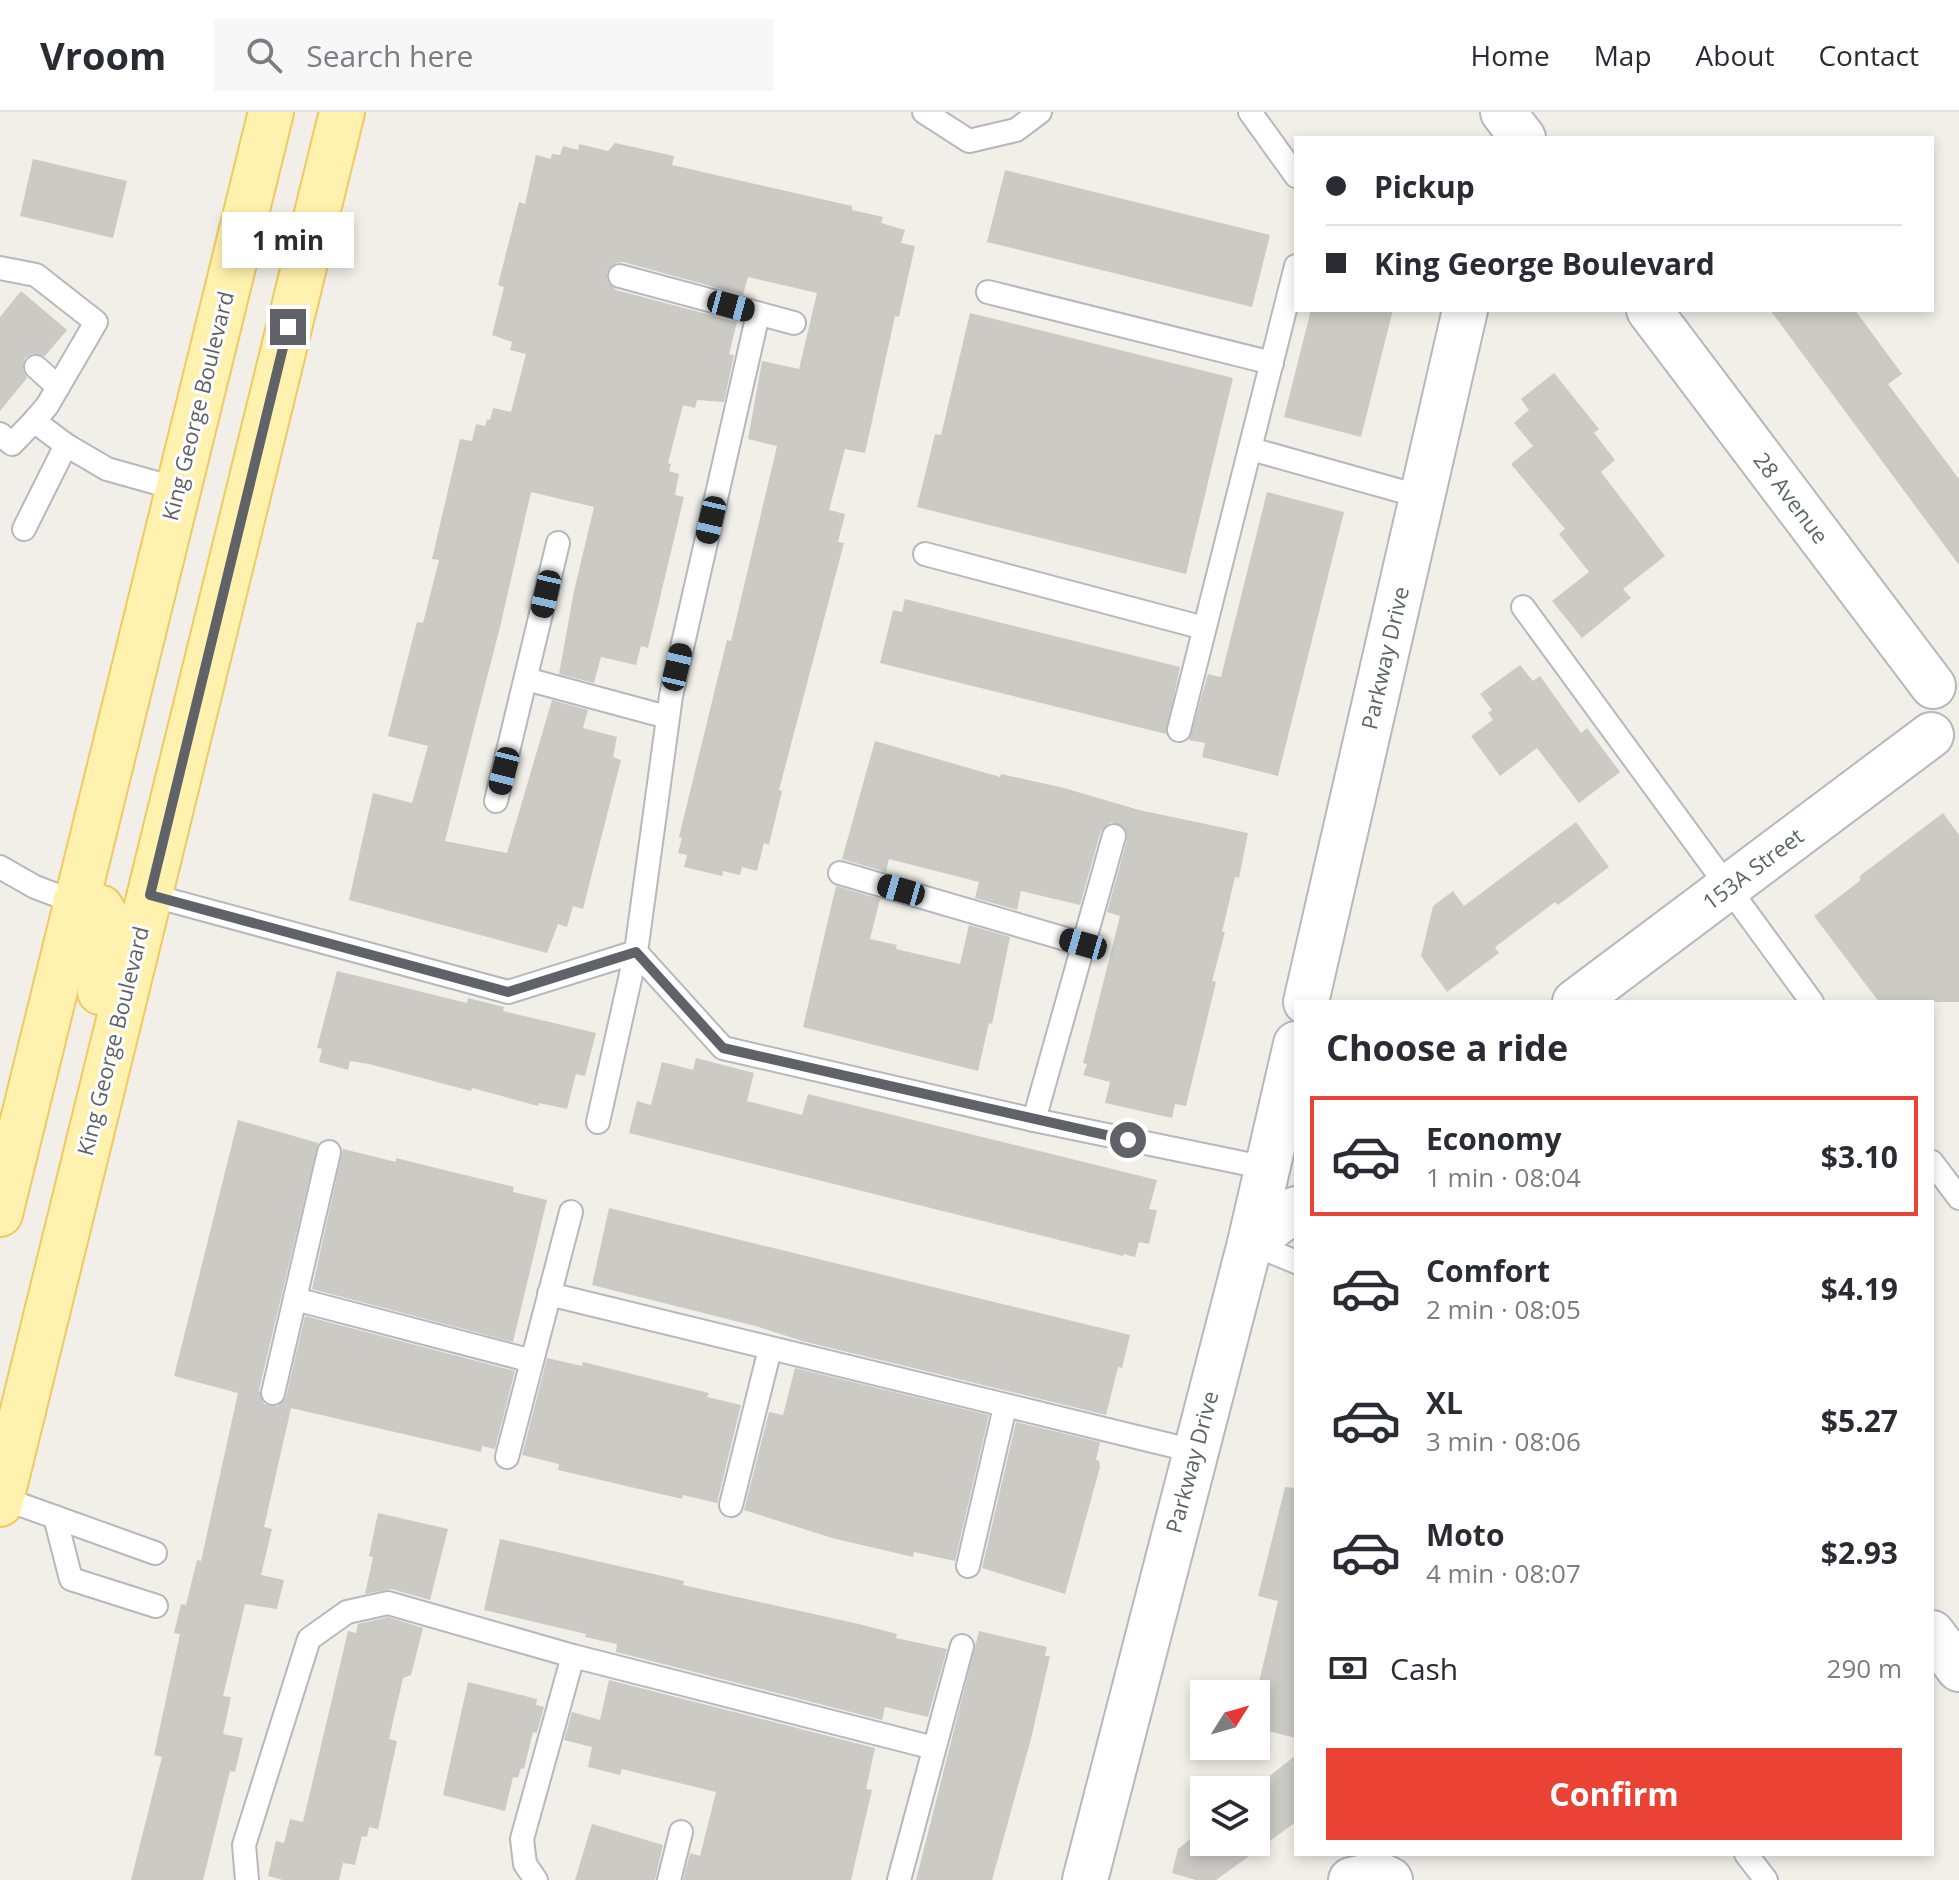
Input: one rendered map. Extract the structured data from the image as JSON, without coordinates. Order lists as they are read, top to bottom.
{
  "streets": {
    "main road": ["King George Boulevard"],
    "street": ["28 Avenue", "Parkway Drive", "153A Street"]
  },
  "north": "top right",
  "page": {
    "header": "Vroom",
    "search": "Search here",
    "nav": [
      "Home",
      "Map",
      "About",
      "Contact"
    ],
    "banner": ["Pickup", "King George Boulevard"],
    "bubble": "1 min",
    "heading": "Choose a ride",
    "list": [
      {
        "name": "Economy",
        "note": "1 min · 08:04",
        "value": "$3.10"
      },
      {
        "name": "Comfort",
        "note": "2 min · 08:05",
        "value": "$4.19"
      },
      {
        "name": "XL",
        "note": "3 min · 08:06",
        "value": "$5.27"
      },
      {
        "name": "Moto",
        "note": "4 min · 08:07",
        "value": "$2.93"
      }
    ],
    "pay": ["Cash", "290 m"],
    "buttons": "Confirm"
  }
}
